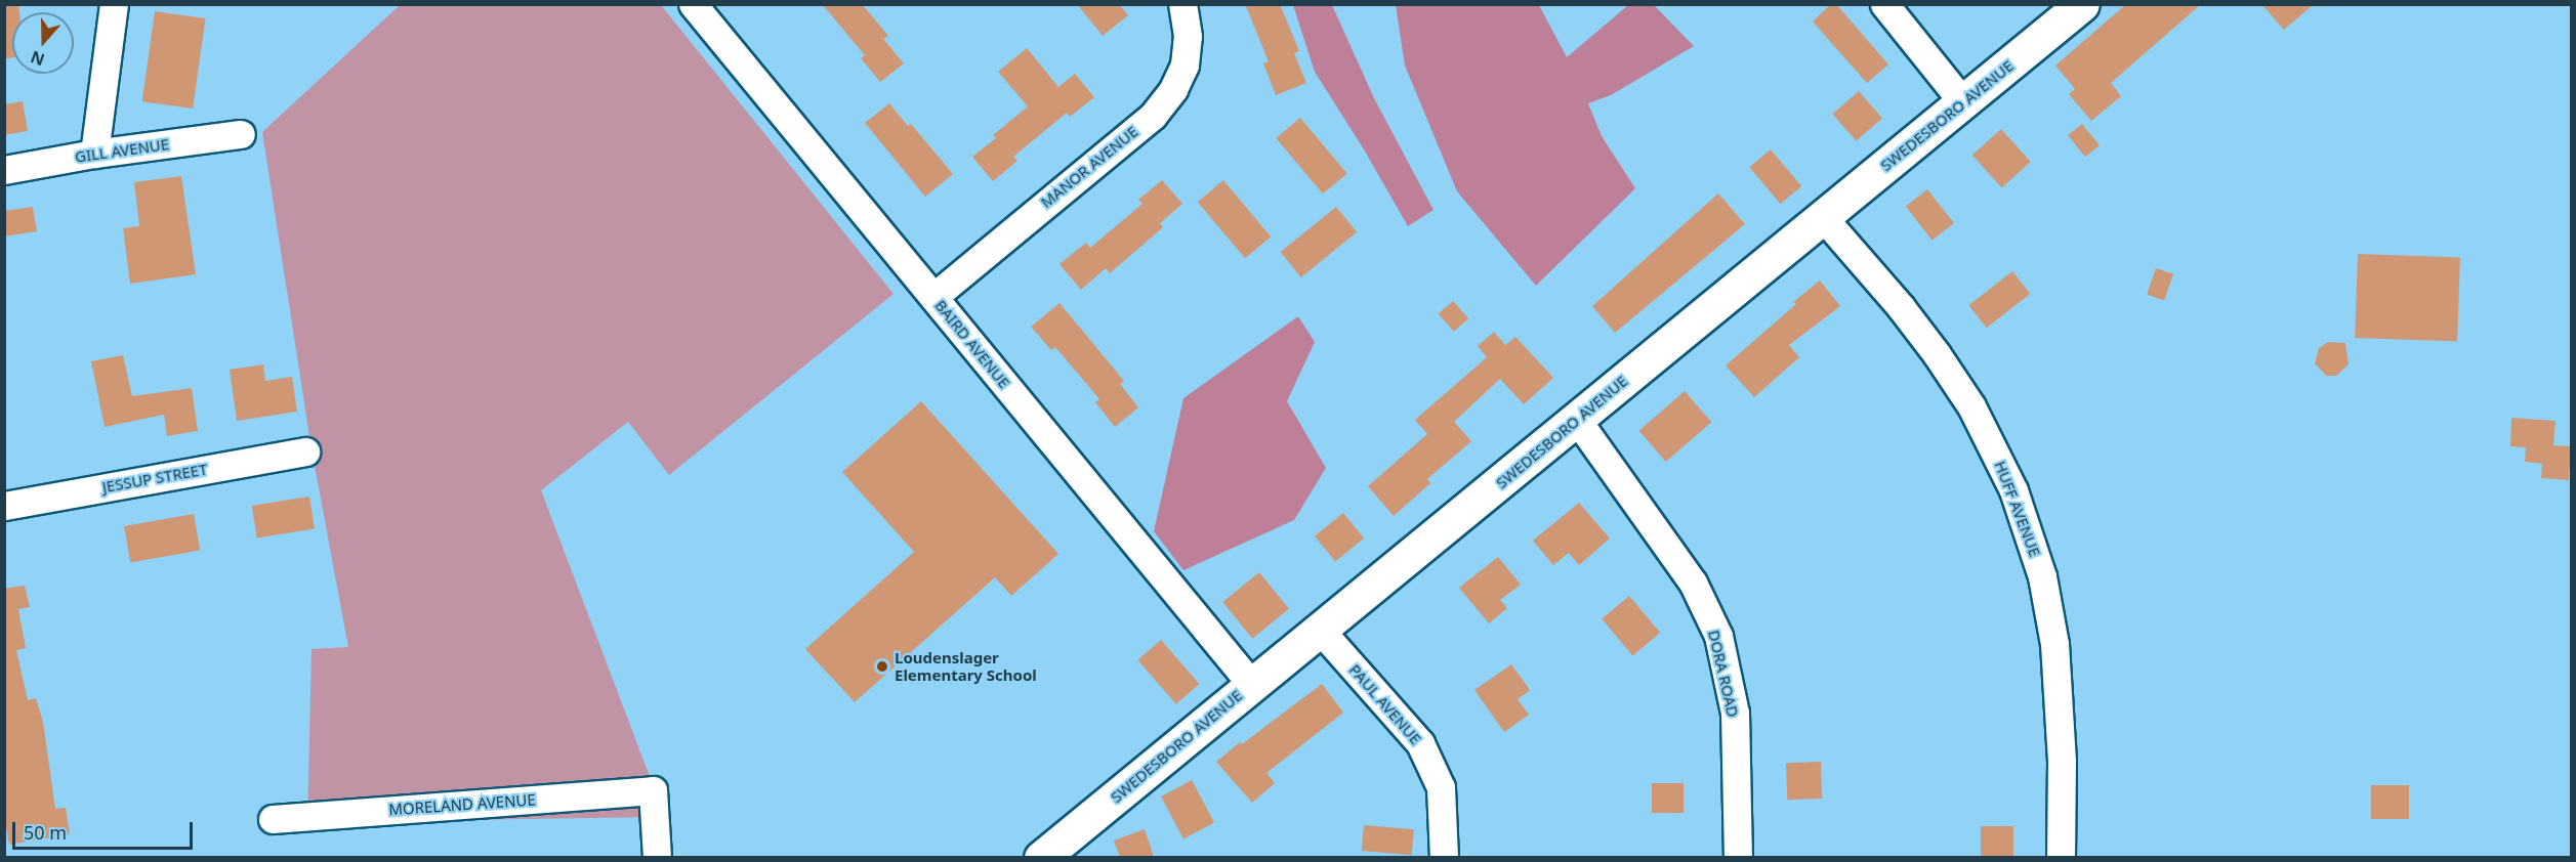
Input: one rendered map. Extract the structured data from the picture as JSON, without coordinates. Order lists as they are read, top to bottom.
{
  "streets": {
    "street": [
      "SWEDESBORO AVENUE",
      "GILL AVENUE",
      "MANOR AVENUE",
      "BAIRD AVENUE",
      "JESSUP STREET",
      "HUFF AVENUE",
      "DORA ROAD",
      "PAUL AVENUE",
      "MORELAND AVENUE"
    ]
  },
  "crossings": [
    ["SWEDESBORO AVENUE", "BAIRD AVENUE"],
    ["SWEDESBORO AVENUE", "HUFF AVENUE"],
    ["SWEDESBORO AVENUE", "DORA ROAD"],
    ["SWEDESBORO AVENUE", "PAUL AVENUE"],
    ["MANOR AVENUE", "BAIRD AVENUE"]
  ],
  "places": ["Loudenslager Elementary School"],
  "scale_bar": "50 m",
  "north": "bottom"
}
